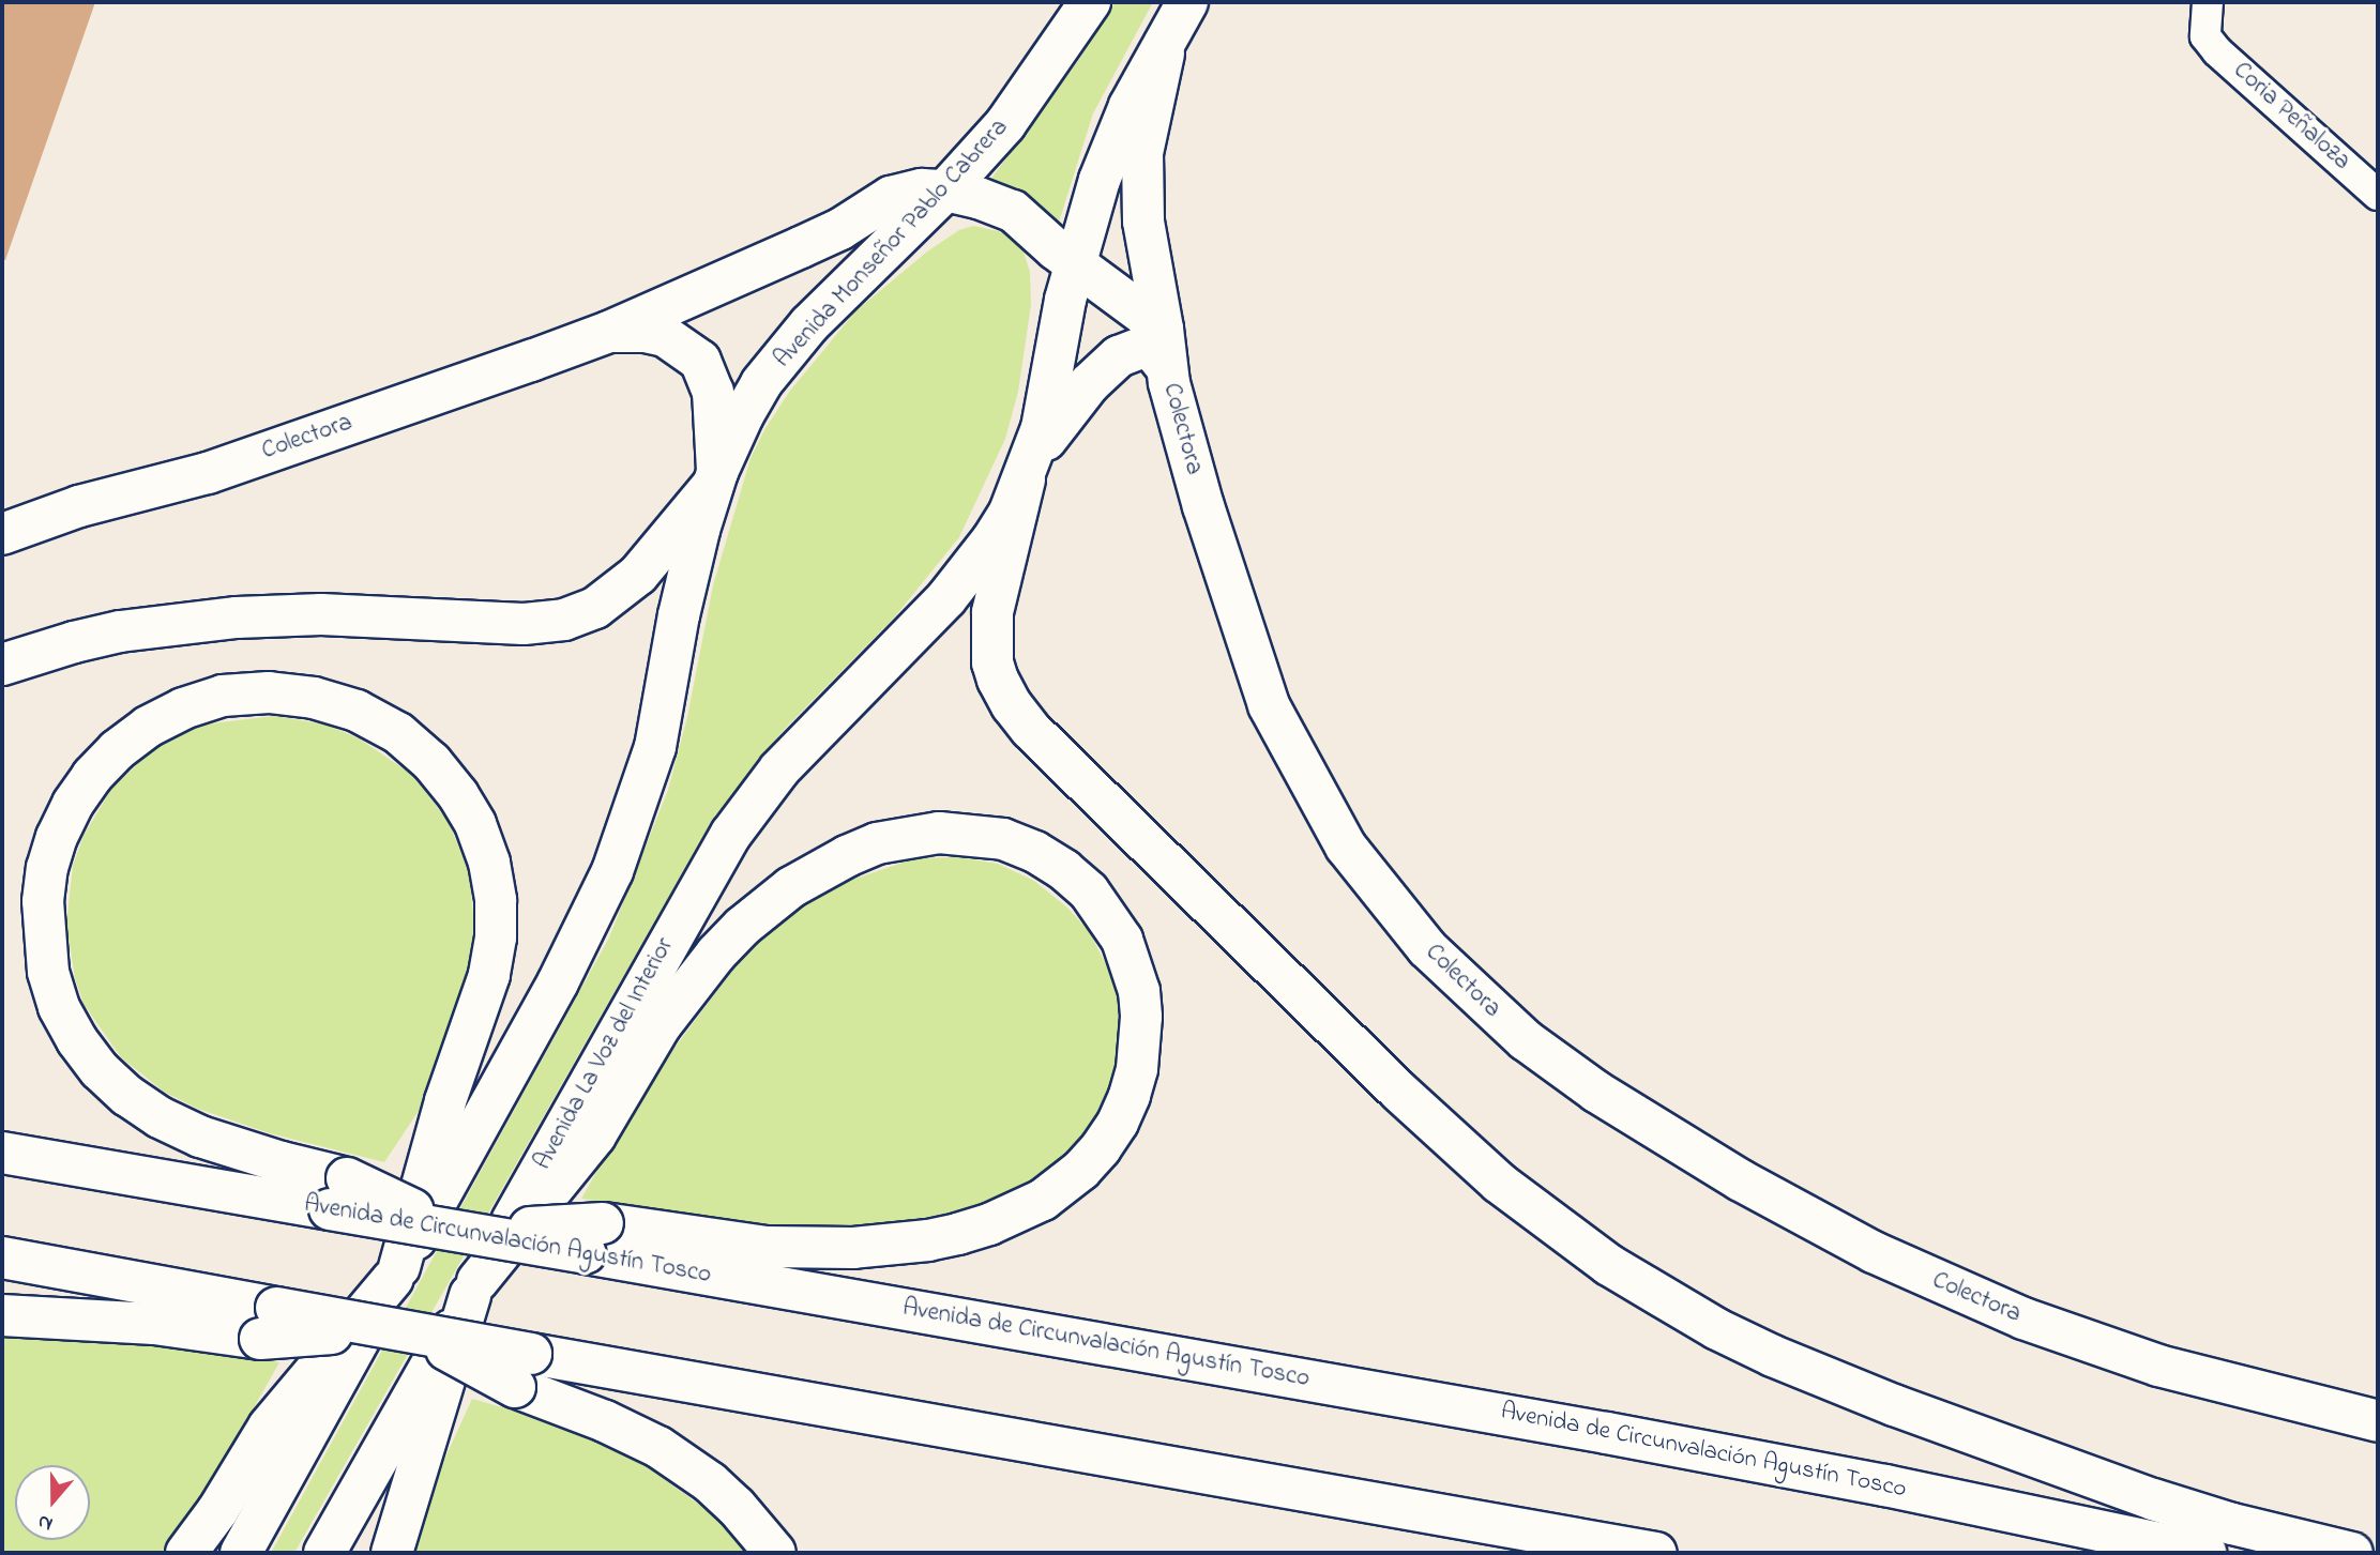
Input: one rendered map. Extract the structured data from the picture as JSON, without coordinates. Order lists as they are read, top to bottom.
{
  "streets": {
    "main road": [
      "Avenida Monseñor Pablo Cabrera",
      "Colectora",
      "Avenida La Voz del Interior",
      "Avenida de Circunvalación Agustín Tosco"
    ],
    "street": ["Coria Peñaloza"]
  },
  "crossings": [
    ["Avenida Monseñor Pablo Cabrera", "Colectora"]
  ],
  "north": "bottom"
}
